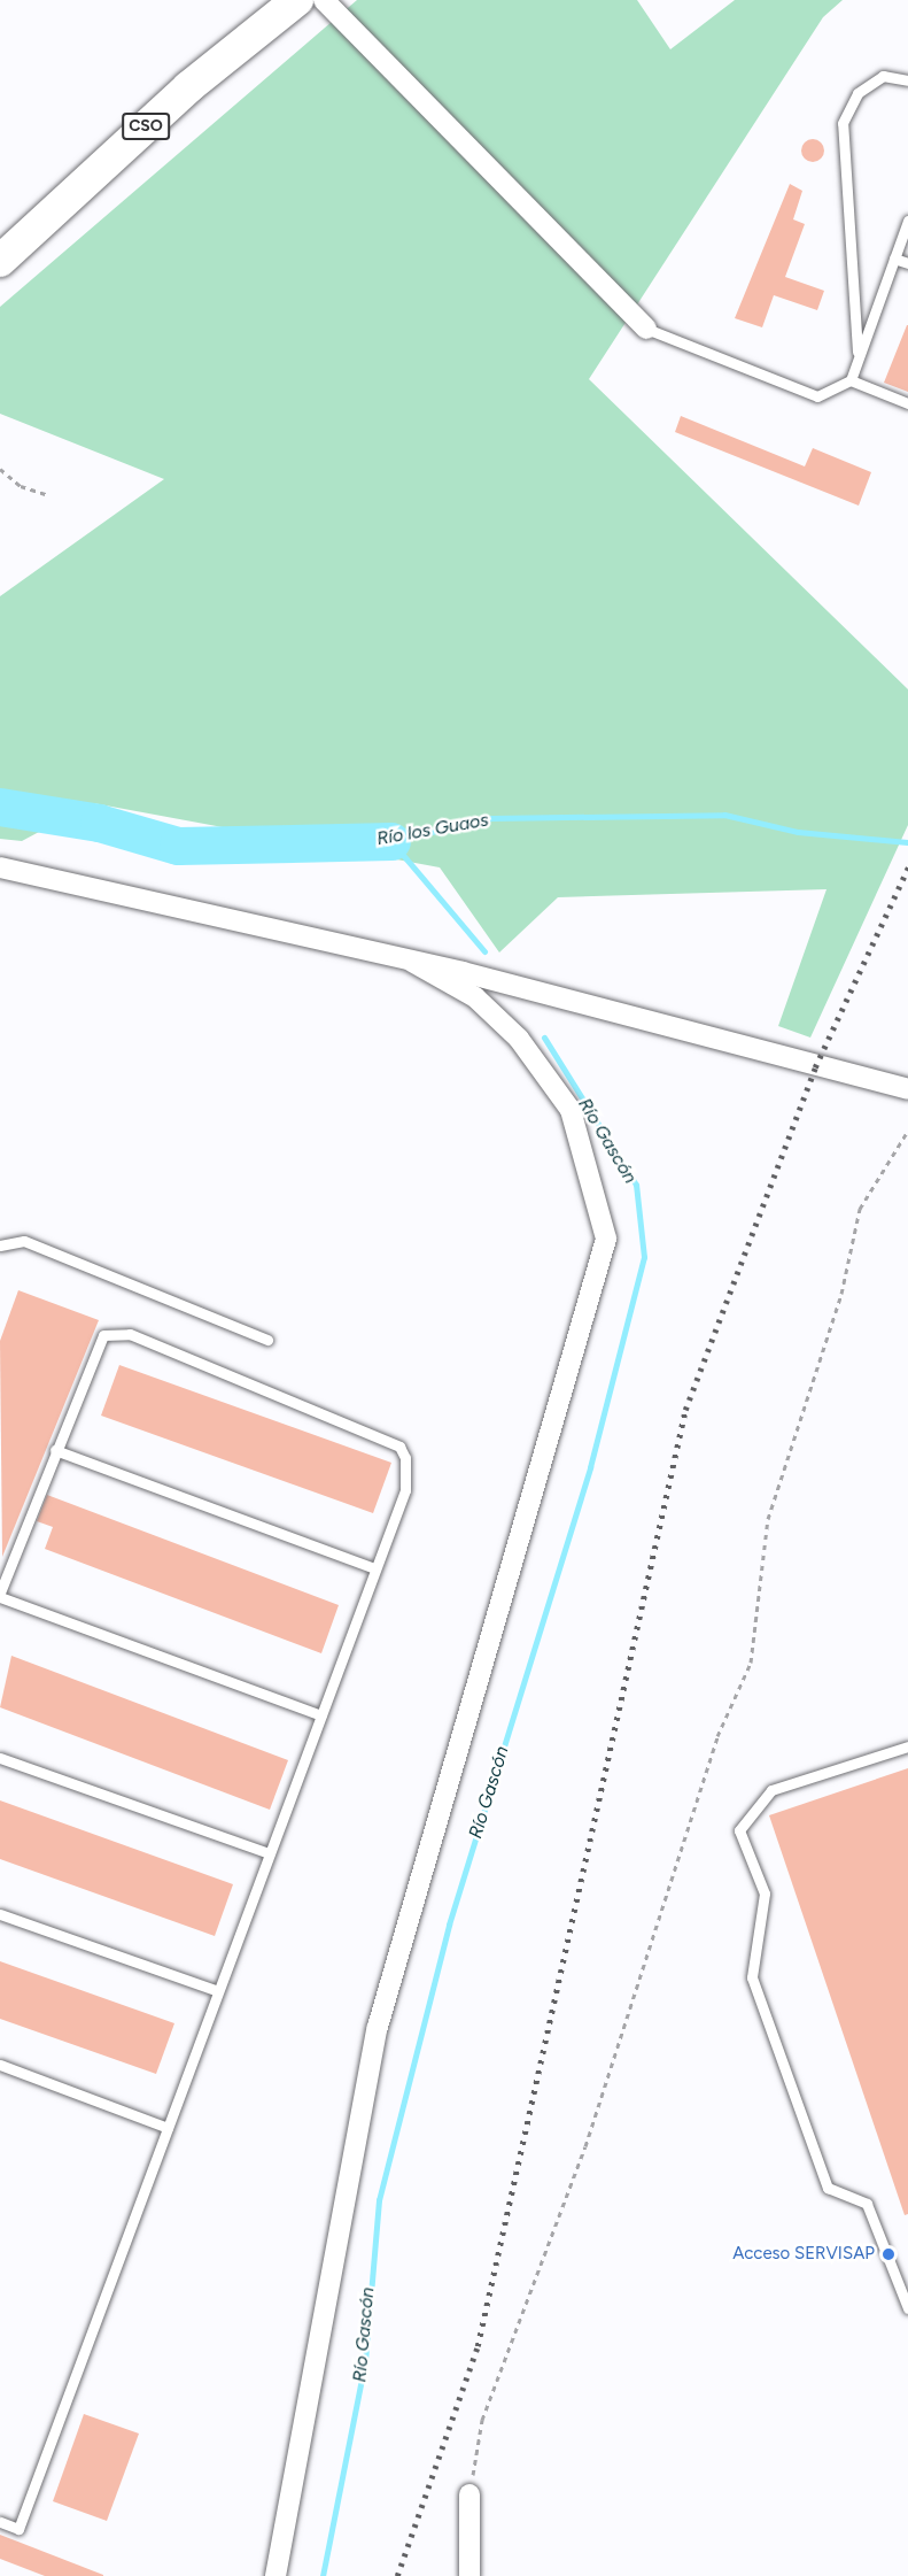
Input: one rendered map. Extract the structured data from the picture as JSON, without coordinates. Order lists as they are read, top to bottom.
{
  "streets": {
    "main road": ["CSO"]
  },
  "water": ["Río los Guaos", "Río Gascón"],
  "places": ["Acceso SERVISAP"]
}
